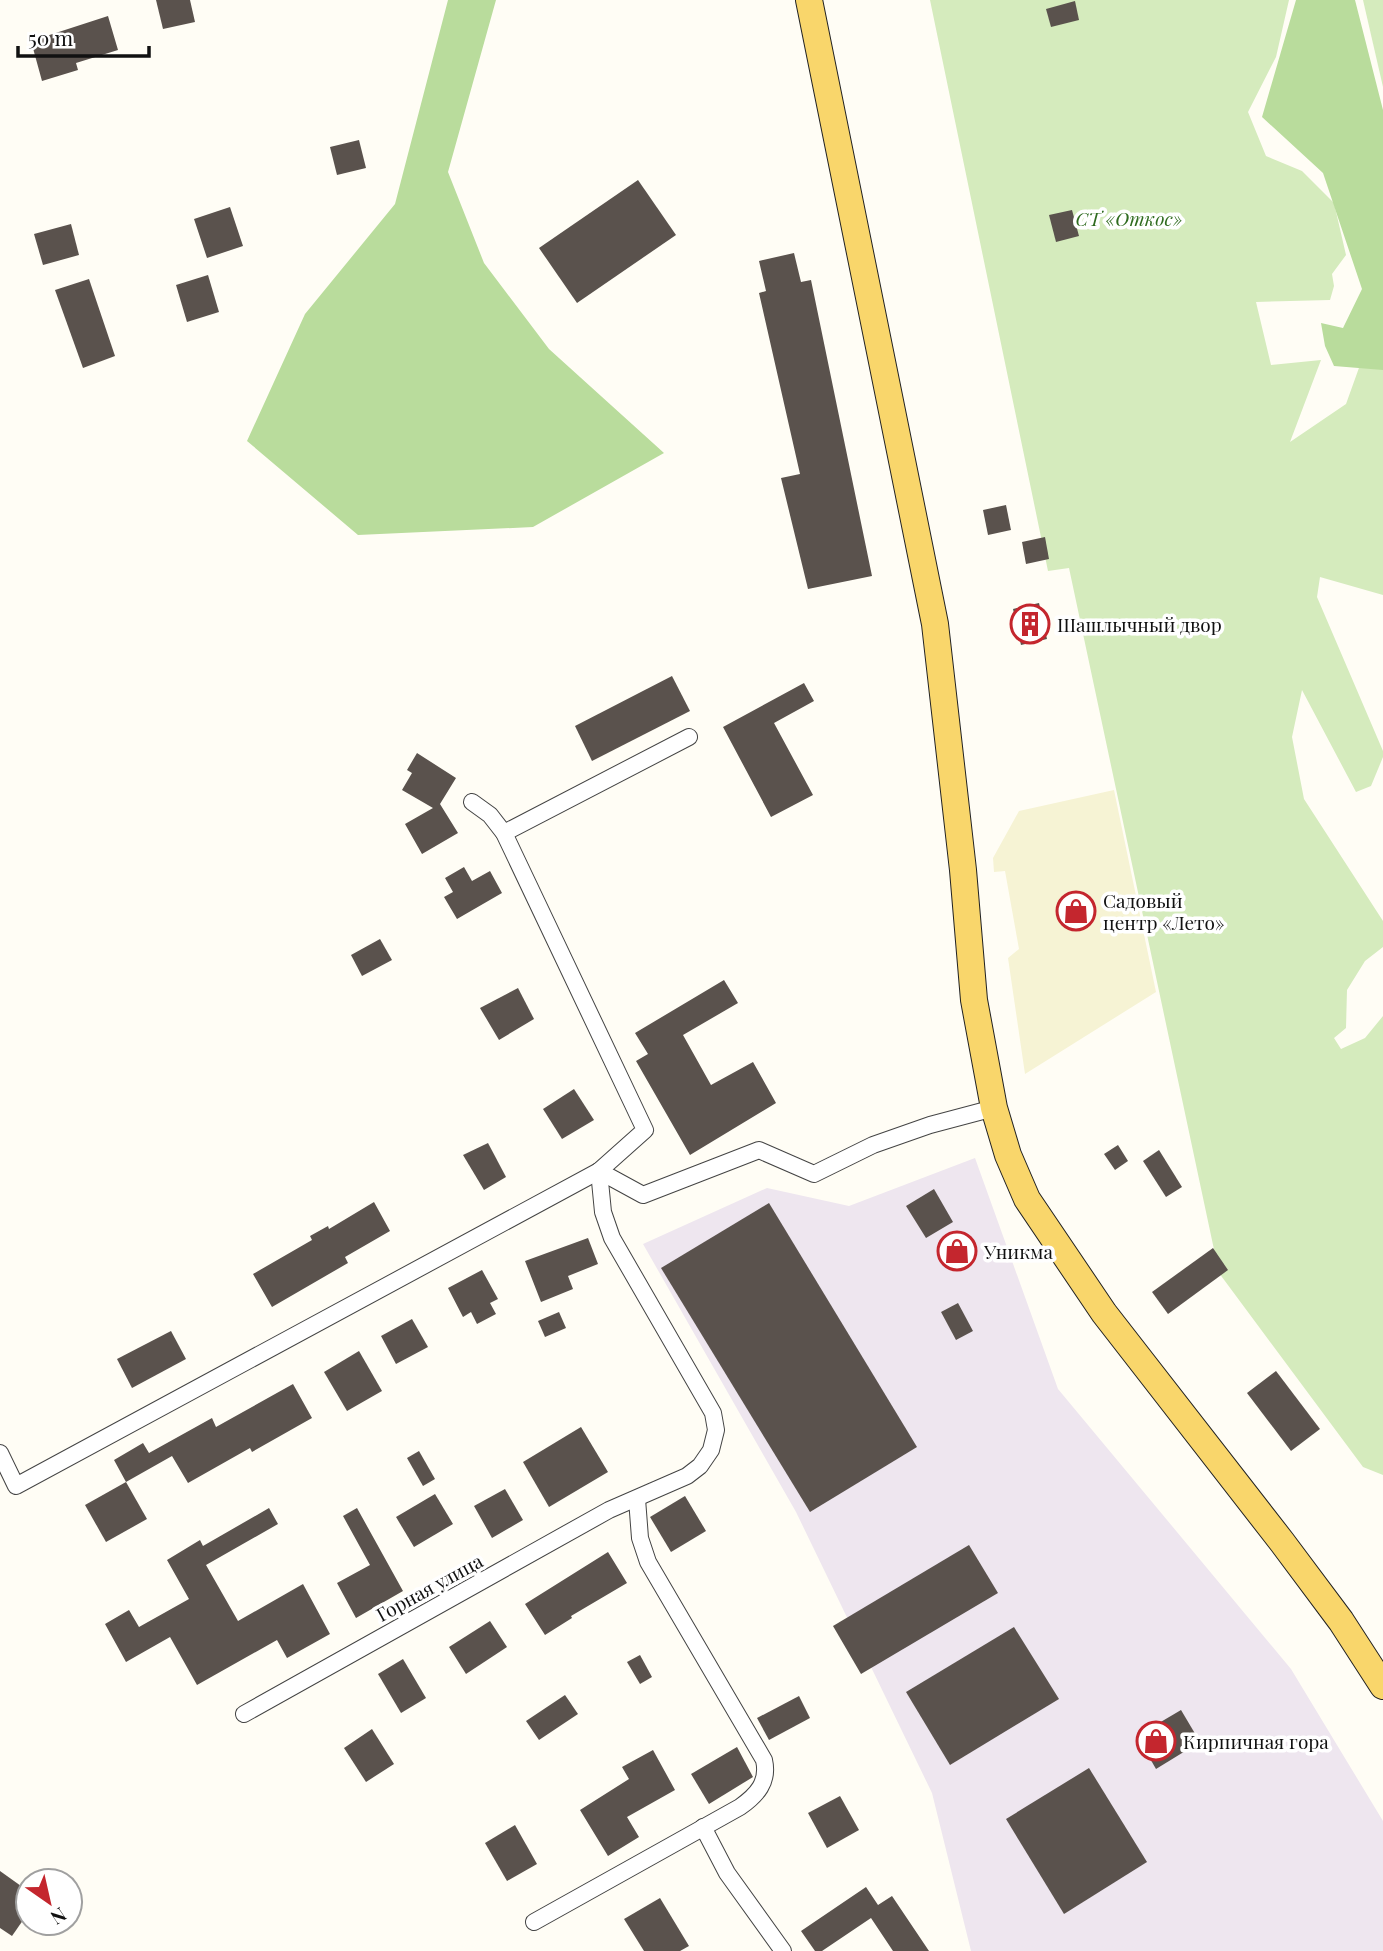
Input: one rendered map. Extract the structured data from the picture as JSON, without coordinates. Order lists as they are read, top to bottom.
{
  "streets": {
    "street": ["Горная улица"]
  },
  "parks": ["СТ «Откос»"],
  "places": {
    "building": ["Шашлычный двор"],
    "shop": ["Садовый центр «Лето»", "Уникма", "Кирпичная гора"]
  },
  "scale_bar": "50 m",
  "north": "bottom right"
}
